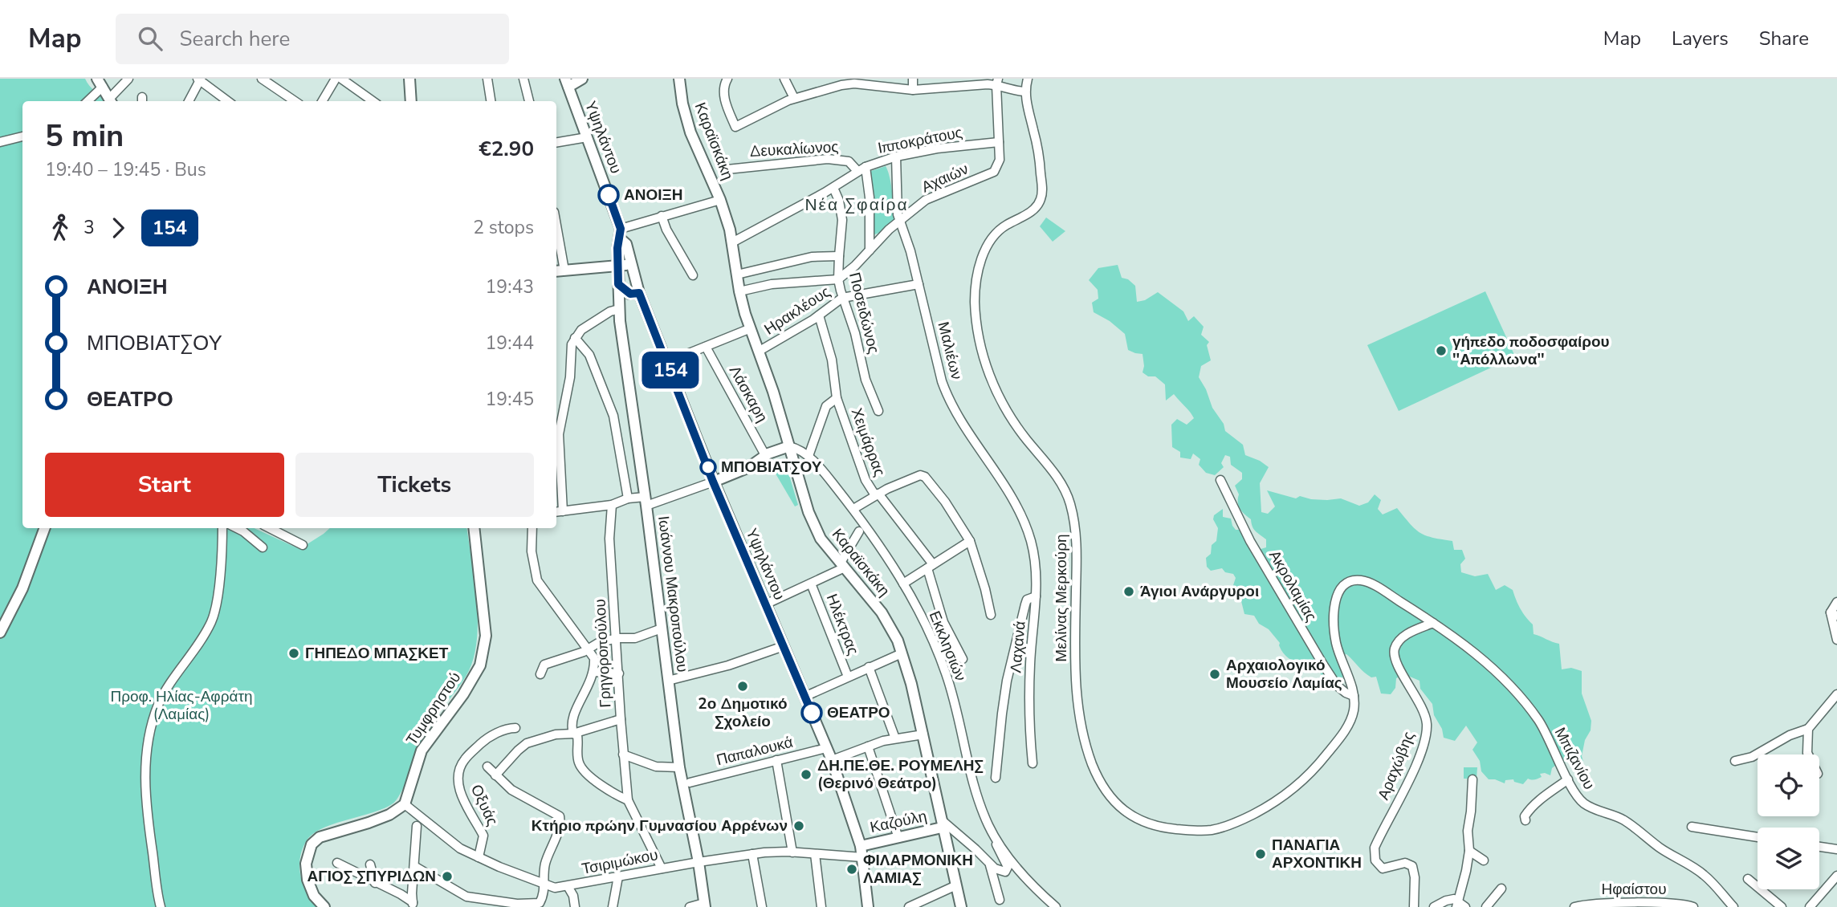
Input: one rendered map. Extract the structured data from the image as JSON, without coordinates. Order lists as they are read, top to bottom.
{
  "streets": {
    "main road": [
      "Υψηλάντου",
      "Καραϊσκάκη",
      "Ιωάννου Μακροπούλου",
      "Τυμφρηστού",
      "Καζούλη"
    ],
    "street": [
      "Ιπποκράτους",
      "Δευκαλίωνος",
      "Αχαιών",
      "Ηρακλέους",
      "Ποσειδώνος",
      "Μαλιέων",
      "Λάσκαρη",
      "Χειμάρρας",
      "Ακρολαμίας",
      "Μελίνας Μερκούρη",
      "Ηλέκτρας",
      "Εκκλησιών",
      "Λαχανά",
      "Γρηγοροπούλου",
      "Παπαλουκά",
      "Μπιζανίου",
      "Αραχώβης",
      "Οξυάς",
      "Τσιριμώκου",
      "Ηφαίστου"
    ]
  },
  "crossings": [
    ["Υψηλάντου", "Ιωάννου Μακροπούλου"],
    ["Υψηλάντου", "Παπαλουκά"],
    ["Υψηλάντου", "Καζούλη"],
    ["Υψηλάντου", "Τσιριμώκου"],
    ["Ιπποκράτους", "Καραϊσκάκη"],
    ["Ιπποκράτους", "Δευκαλίωνος"],
    ["Ιπποκράτους", "Αχαιών"],
    ["Ιπποκράτους", "Ποσειδώνος"],
    ["Ιπποκράτους", "Μαλιέων"],
    ["Καραϊσκάκη", "Ηρακλέους"],
    ["Καραϊσκάκη", "Εκκλησιών"],
    ["Καραϊσκάκη", "Καζούλη"],
    ["Αχαιών", "Ποσειδώνος"],
    ["Αχαιών", "Μαλιέων"],
    ["Ηρακλέους", "Ποσειδώνος"],
    ["Ηρακλέους", "Μαλιέων"],
    ["Ηρακλέους", "Χειμάρρας"],
    ["Μαλιέων", "Λαχανά"],
    ["Ακρολαμίας", "Μελίνας Μερκούρη"],
    ["Ιωάννου Μακροπούλου", "Τσιριμώκου"],
    ["Μελίνας Μερκούρη", "Μπιζανίου"],
    ["Τυμφρηστού", "Τσιριμώκου"],
    ["Μπιζανίου", "Αραχώβης"],
    ["Οξυάς", "Τσιριμώκου"]
  ],
  "districts": ["Νέα Σφαίρα"],
  "parks": ["Προφ. Ηλίας-Αφράτη (Λαμίας)"],
  "places": [
    "ΑΝΟΙΞΗ",
    "γήπεδο ποδοσφαίρου ''Απόλλωνα''",
    "ΜΠΟΒΙΑΤΣΟΥ",
    "Άγιοι Ανάργυροι",
    "ΓΗΠΕΔΟ ΜΠΑΣΚΕΤ",
    "Αρχαιολογικό Μουσείο Λαμίας",
    "2ο Δημοτικό Σχολείο",
    "ΘΕΑΤΡΟ",
    "ΔΗ.ΠΕ.ΘΕ. ΡΟΥΜΕΛΗΣ (Θερινό Θεάτρο)",
    "Κτήριο πρώην Γυμνασίου Αρρένων",
    "ΠΑΝΑΓΙΑ ΑΡΧΟΝΤΙΚΗ",
    "ΦΙΛΑΡΜΟΝΙΚΗ ΛΑΜΙΑΣ",
    "ΑΓΙΟΣ ΣΠΥΡΙΔΩΝ"
  ],
  "lines": ["bus line 154"],
  "page": {
    "header": "Map",
    "search": "Search here",
    "nav": ["Map", "Layers", "Share"],
    "on_map": "154",
    "heading": ["5 min", "19:40 – 19:45 · Bus", "€2.90"],
    "legs": ["3", "154", "2 stops"],
    "list": [
      {
        "name": "ΑΝΟΙΞΗ",
        "value": "19:43"
      },
      {
        "name": "ΜΠΟΒΙΑΤΣΟΥ",
        "value": "19:44"
      },
      {
        "name": "ΘΕΑΤΡΟ",
        "value": "19:45"
      }
    ],
    "buttons": ["Start", "Tickets"]
  }
}
